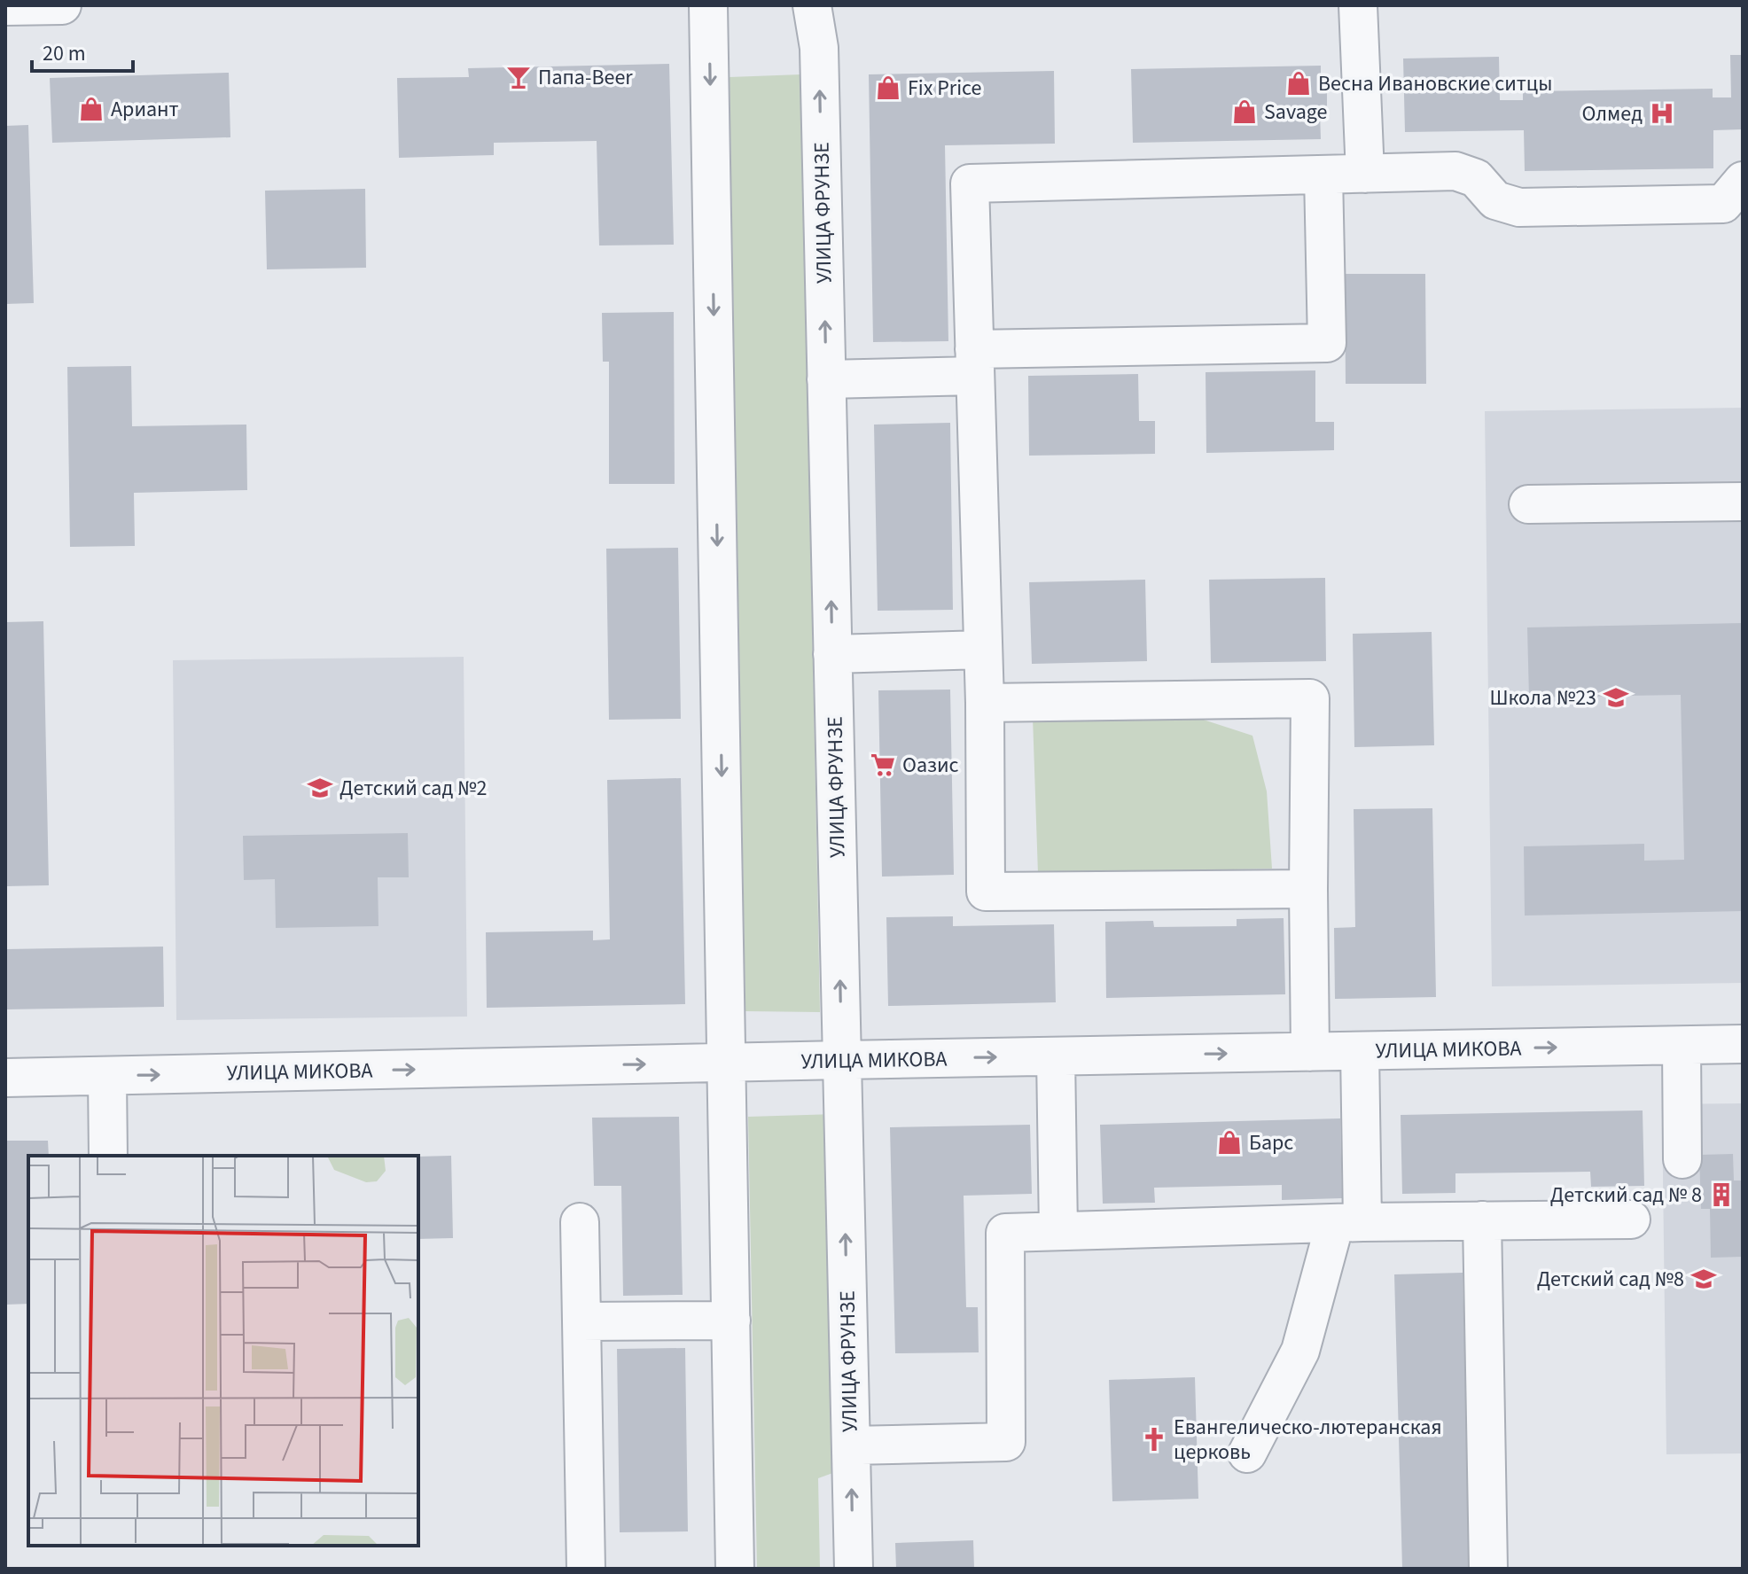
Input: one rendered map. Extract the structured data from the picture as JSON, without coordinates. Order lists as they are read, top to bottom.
{
  "streets": {
    "street": ["УЛИЦА ФРУНЗЕ", "УЛИЦА МИКОВА"]
  },
  "crossings": [
    ["УЛИЦА ФРУНЗЕ", "УЛИЦА МИКОВА"]
  ],
  "places": {
    "bar": ["Папа-Beer"],
    "shop": [
      "Весна Ивановские ситцы",
      "Fix Price",
      "Ариант",
      "Savage",
      "Барс"
    ],
    "hospital": ["Олмед"],
    "school or university": ["Школа №23", "Детский сад №2", "Детский сад №8"],
    "supermarket": ["Оазис"],
    "building": ["Детский сад № 8"],
    "church": ["Евангелическо-лютеранская церковь"]
  },
  "scale_bar": "20 m"
}
